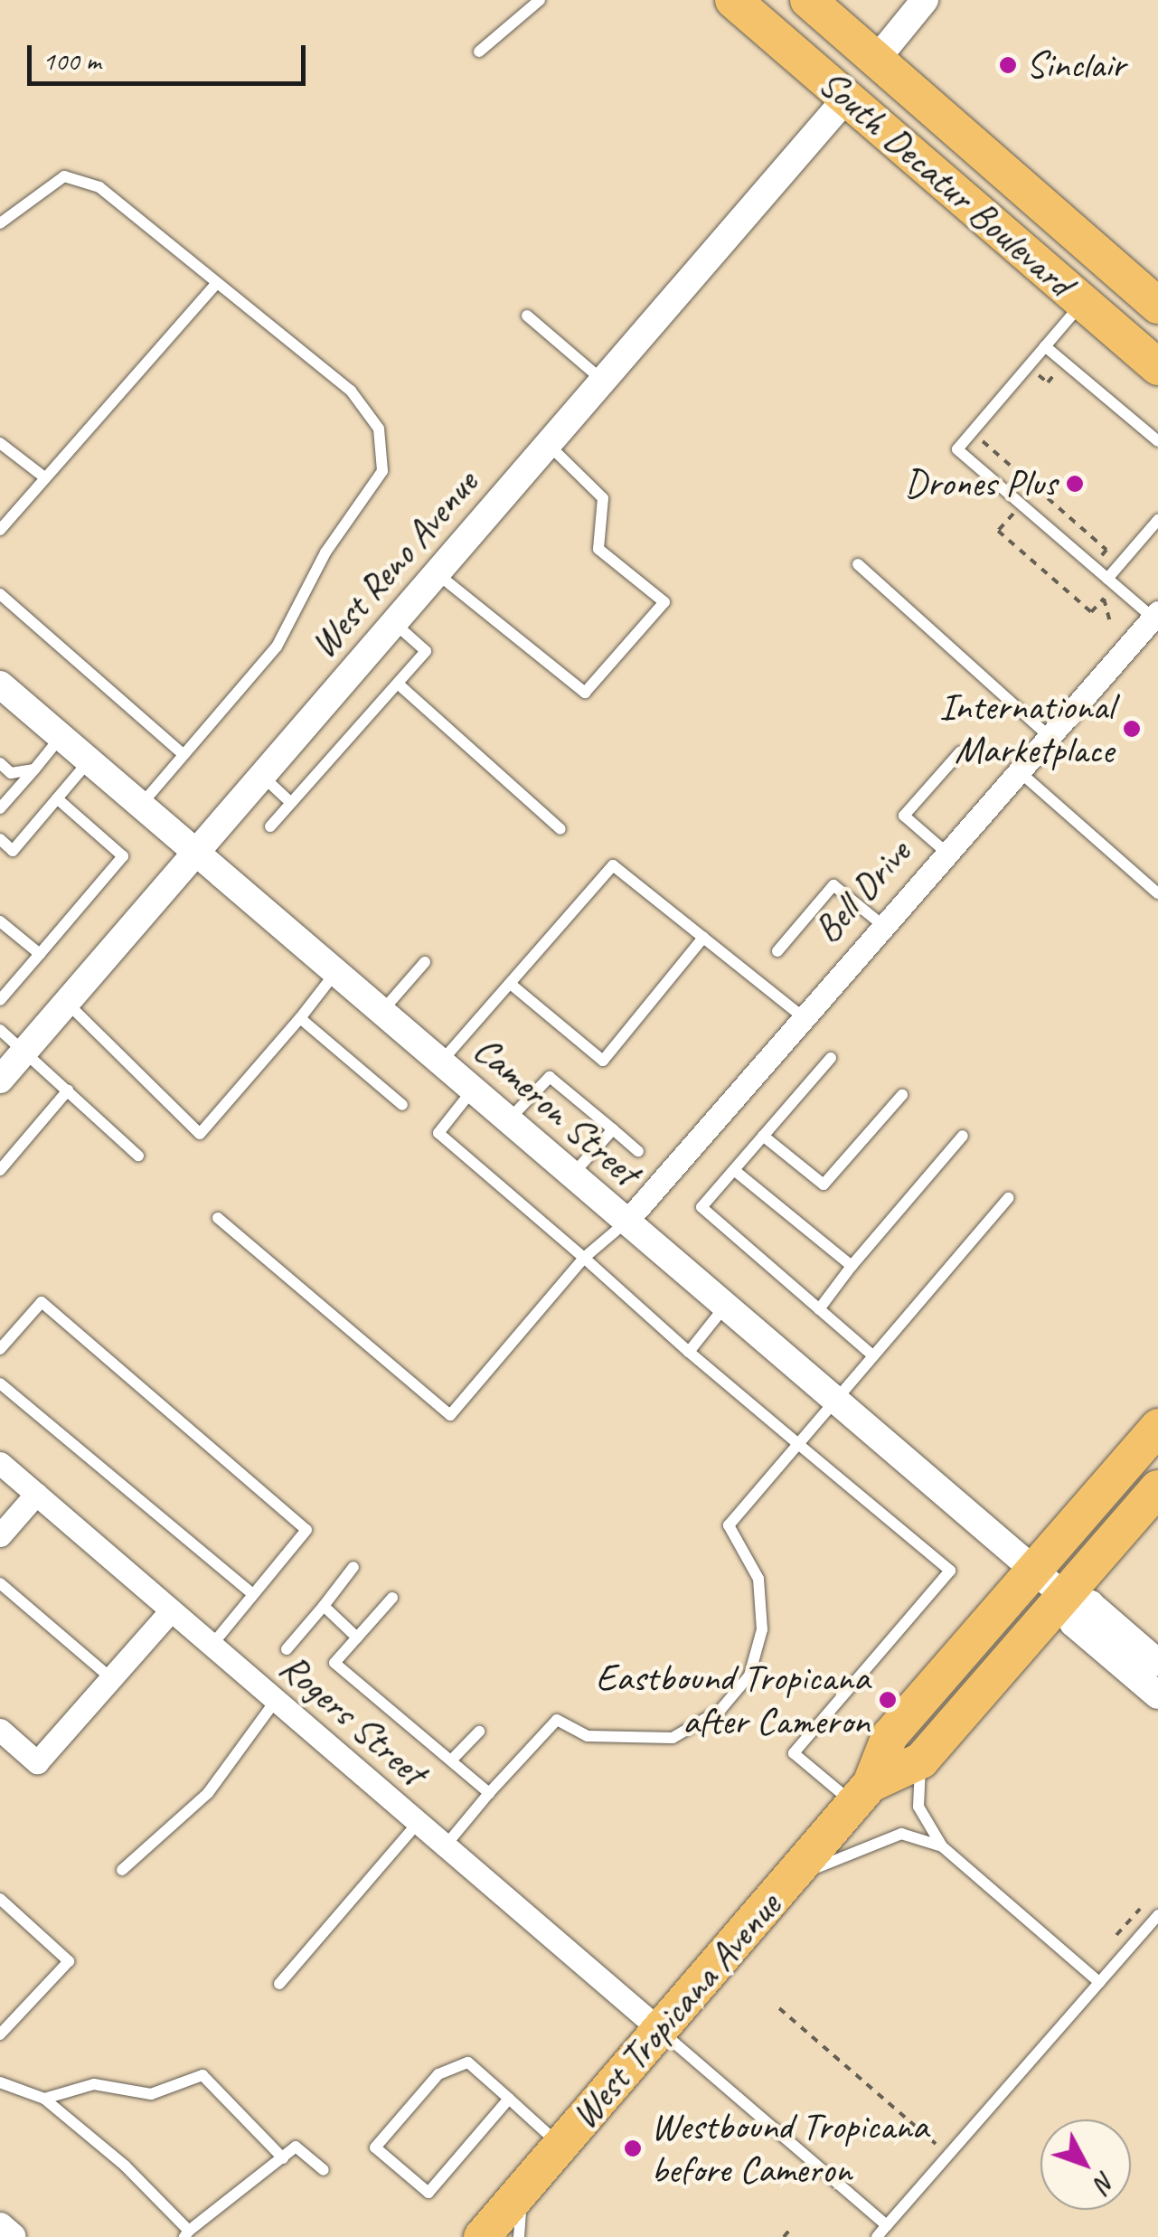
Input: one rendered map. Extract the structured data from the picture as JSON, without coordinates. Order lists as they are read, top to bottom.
{
  "streets": {
    "main road": ["South Decatur Boulevard", "West Tropicana Avenue"],
    "street": [
      "West Reno Avenue",
      "Bell Drive",
      "Cameron Street",
      "Rogers Street"
    ]
  },
  "crossings": [
    ["South Decatur Boulevard", "West Reno Avenue"],
    ["West Reno Avenue", "Cameron Street"],
    ["Bell Drive", "Cameron Street"],
    ["Cameron Street", "West Tropicana Avenue"],
    ["Rogers Street", "West Tropicana Avenue"]
  ],
  "places": [
    "Sinclair",
    "Drones Plus",
    "International Marketplace",
    "Eastbound Tropicana after Cameron",
    "Westbound Tropicana before Cameron"
  ],
  "scale_bar": "100 m",
  "north": "bottom right"
}
